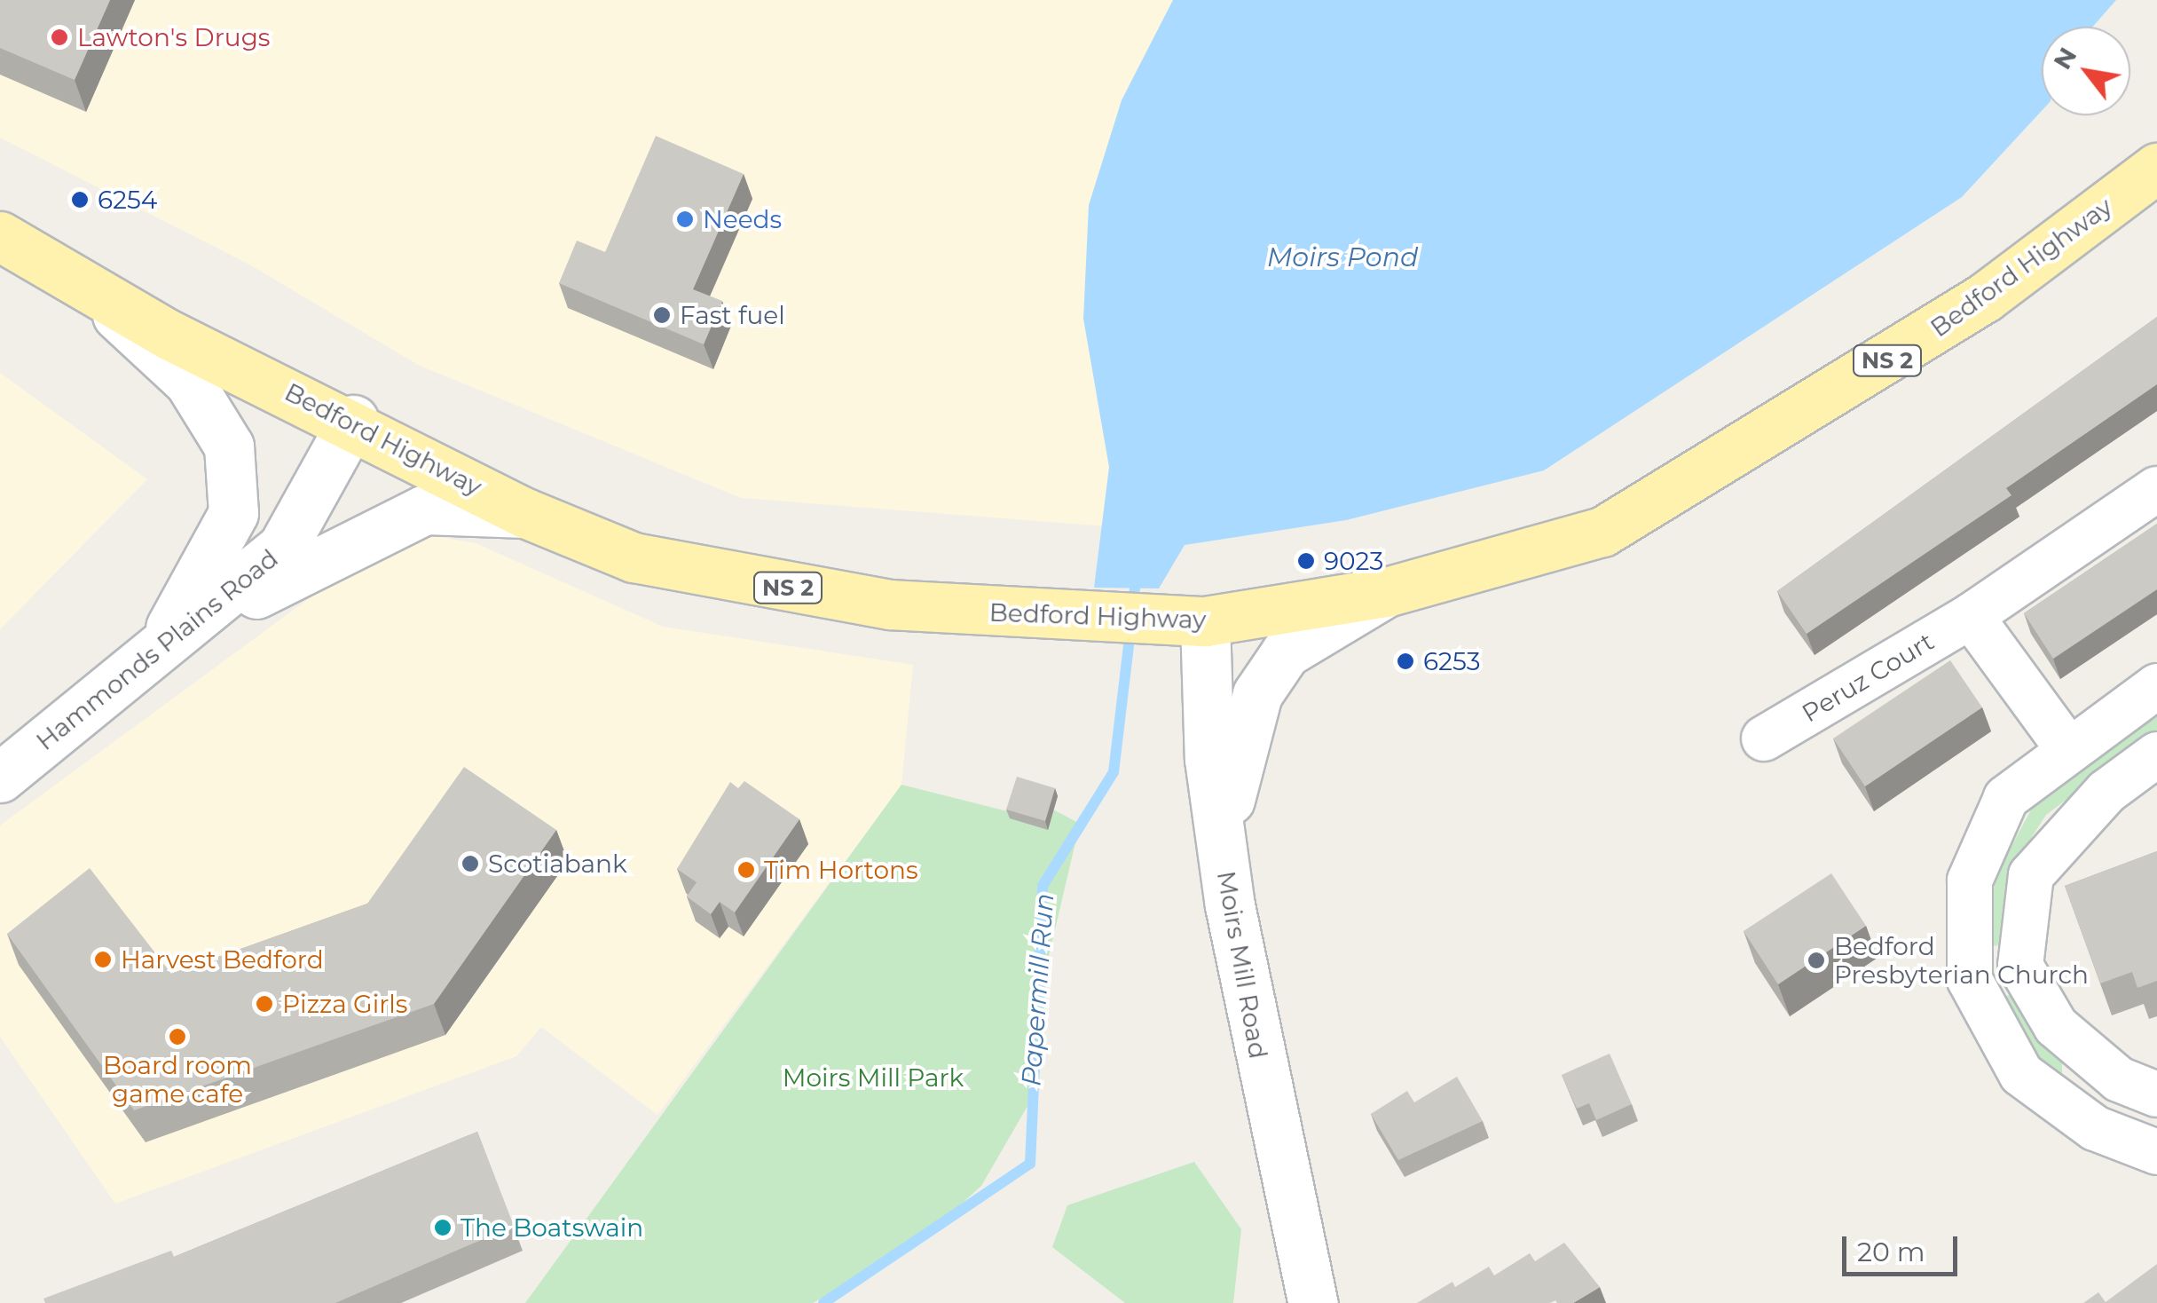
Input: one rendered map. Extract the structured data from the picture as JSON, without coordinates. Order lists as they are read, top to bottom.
{
  "streets": {
    "main road": [
      "Bedford Highway",
      "NS 2",
      "Hammonds Plains Road",
      "Moirs Mill Road"
    ],
    "street": ["Peruz Court"]
  },
  "crossings": [
    ["Bedford Highway", "Hammonds Plains Road"],
    ["Bedford Highway", "Moirs Mill Road"]
  ],
  "water": ["Moirs Pond", "Papermill Run"],
  "parks": ["Moirs Mill Park"],
  "places": [
    "Lawton's Drugs",
    "6254",
    "Needs",
    "Fast fuel",
    "9023",
    "6253",
    "Scotiabank",
    "Tim Hortons",
    "Harvest Bedford",
    "Bedford Presbyterian Church",
    "Pizza Girls",
    "Board room game cafe",
    "The Boatswain"
  ],
  "scale_bar": "20 m",
  "north": "top left"
}
